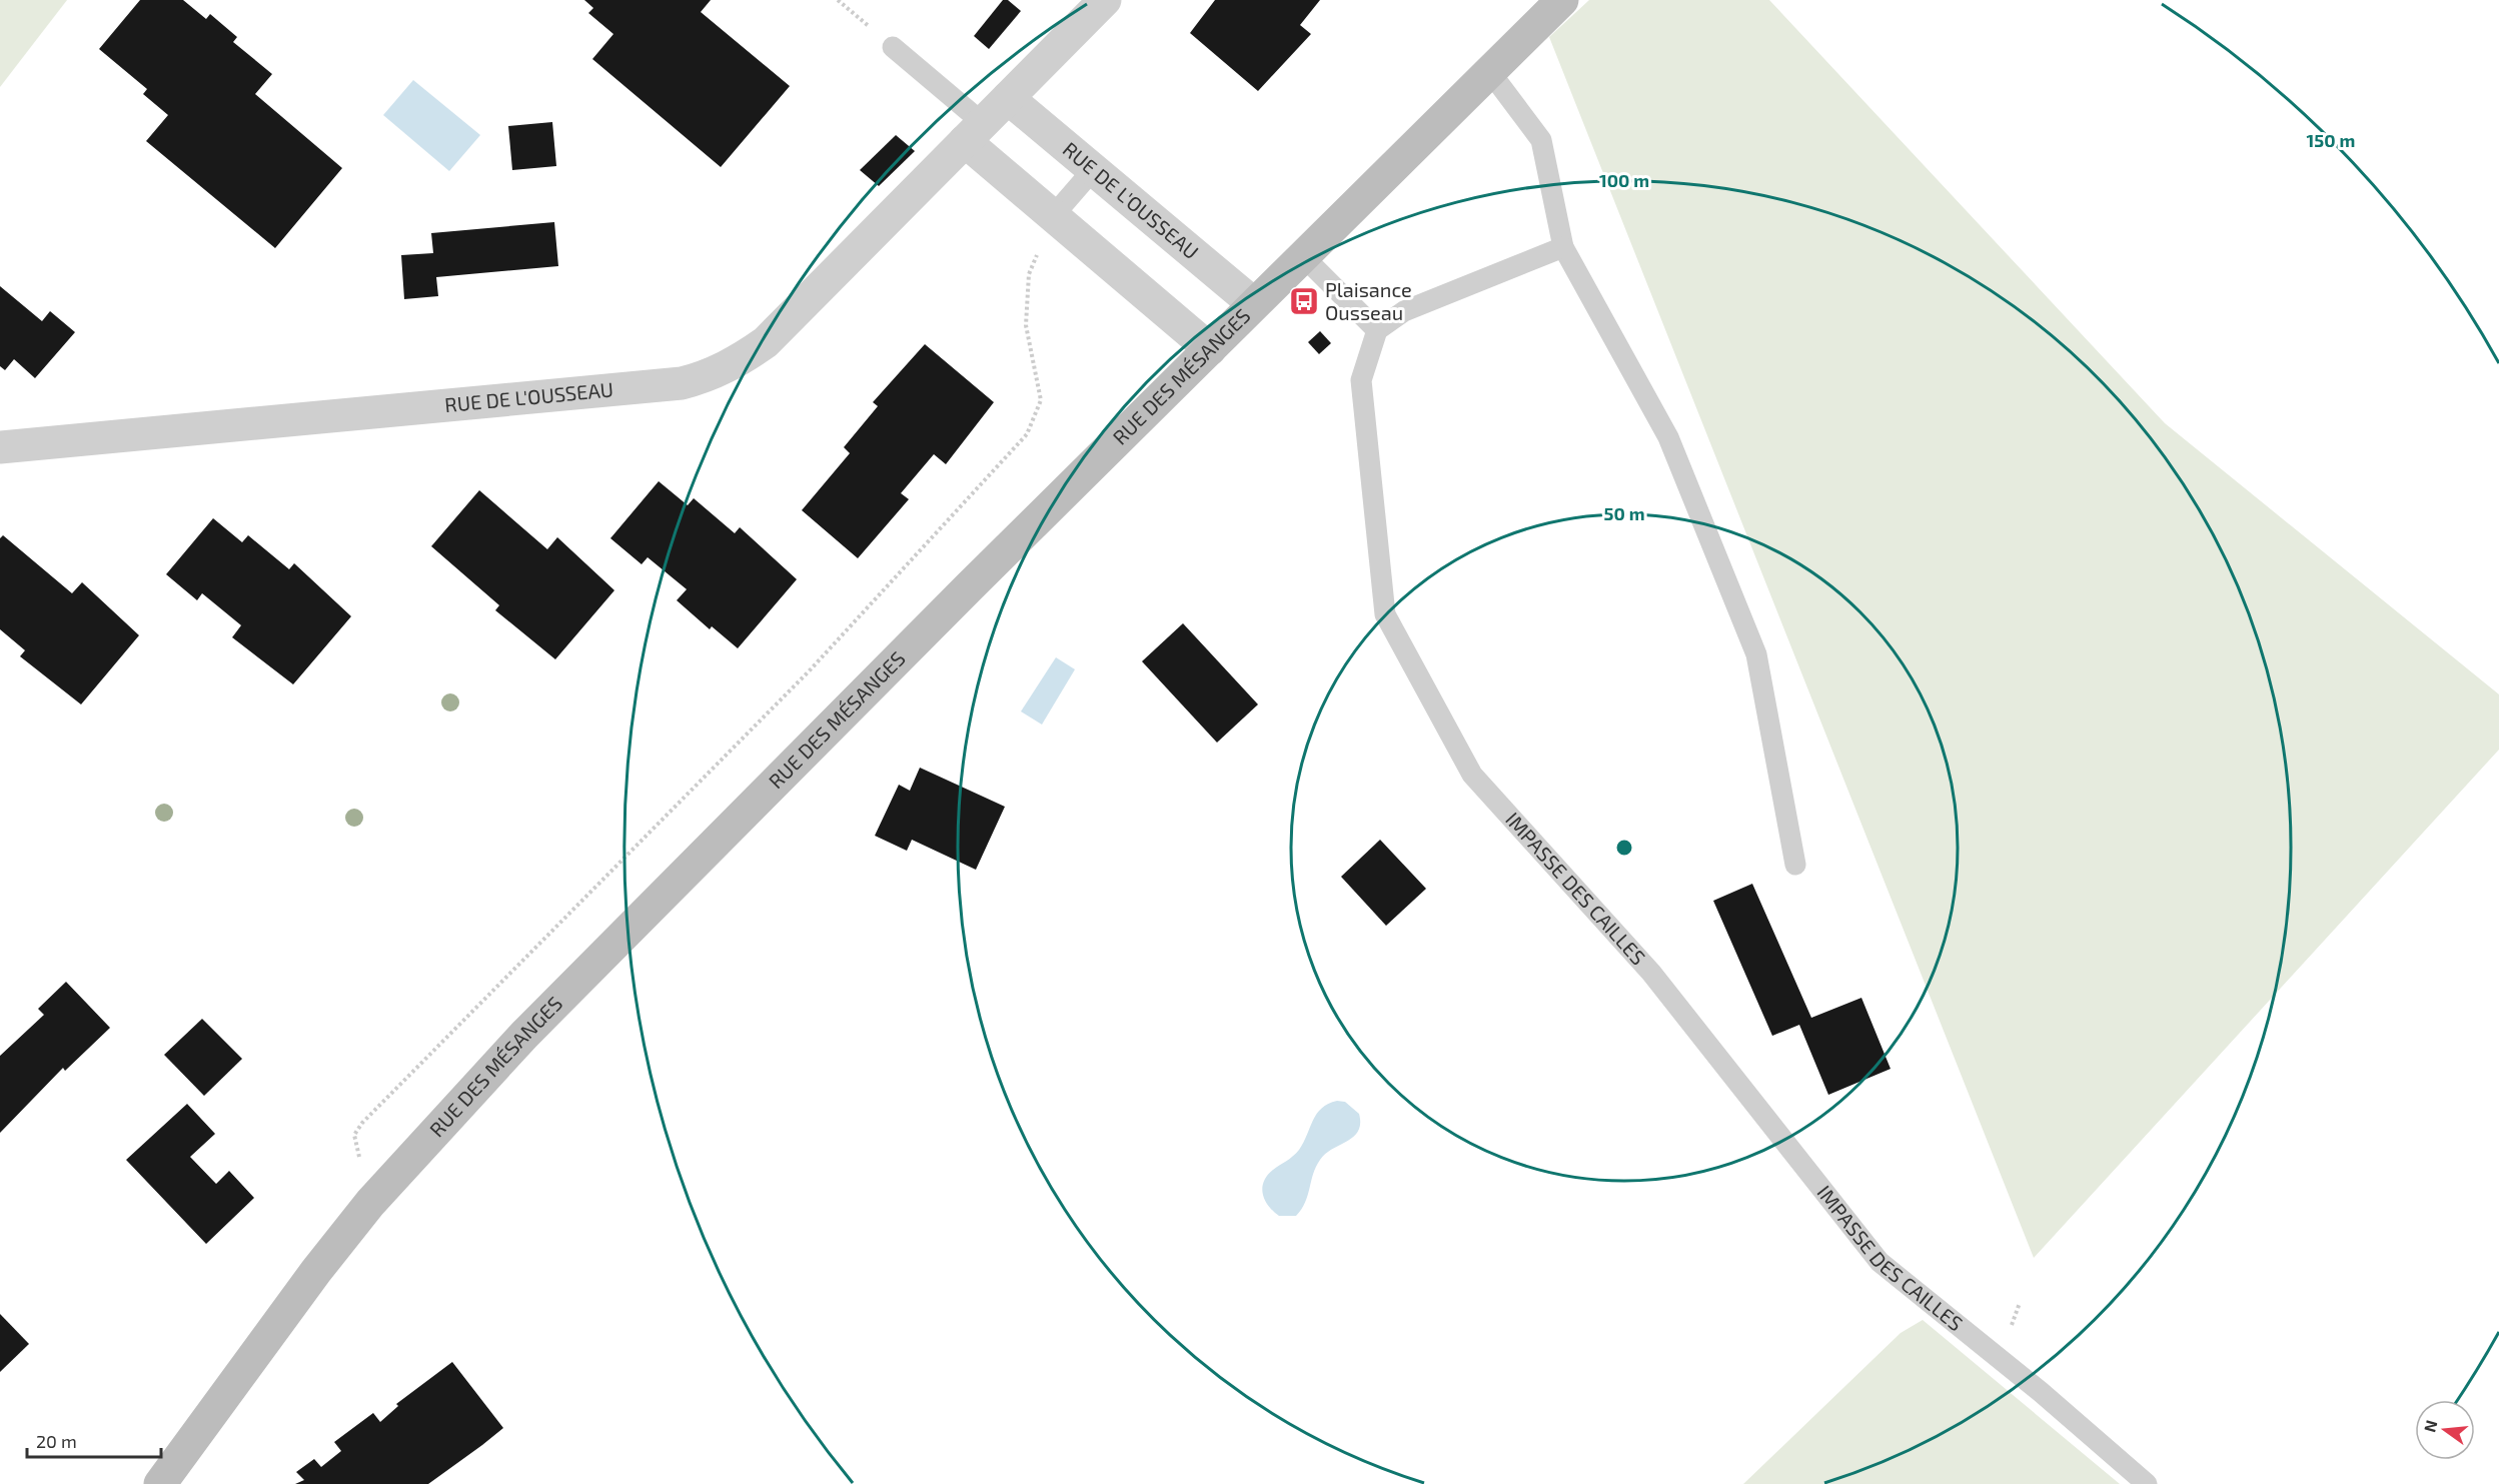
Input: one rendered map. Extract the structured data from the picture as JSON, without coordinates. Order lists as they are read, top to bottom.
{
  "streets": {
    "main road": ["RUE DES MÉSANGES"],
    "street": ["RUE DE L'OUSSEAU"],
    "lane": ["IMPASSE DES CAILLES"]
  },
  "crossings": [
    ["RUE DE L'OUSSEAU", "RUE DES MÉSANGES"]
  ],
  "places": {
    "bus stop": ["Plaisance Ousseau"]
  },
  "scale_bar": "20 m",
  "north": "left",
  "rings": ["150 m", "100 m", "50 m"]
}
